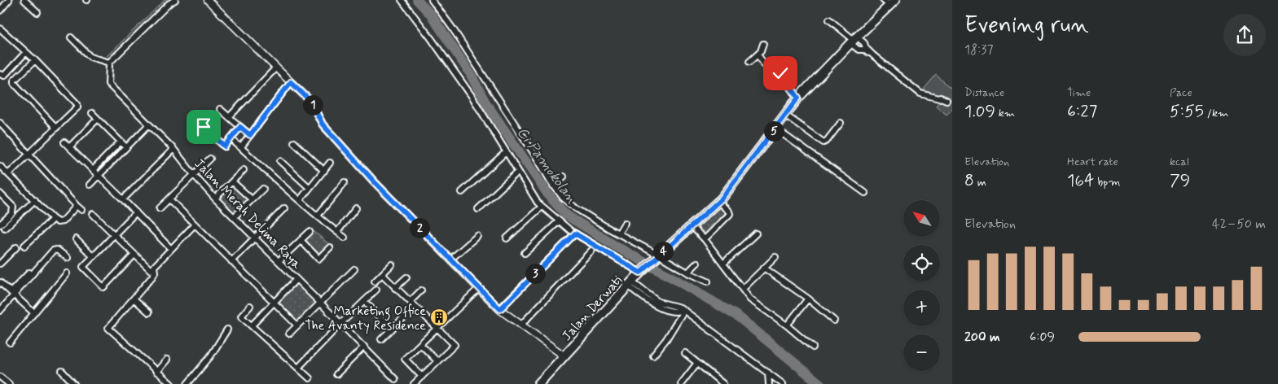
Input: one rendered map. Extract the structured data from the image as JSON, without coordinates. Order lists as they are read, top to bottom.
{
  "streets": {
    "main road": ["Jalan Derwati"],
    "street": ["Jalan Merah Delima Raya"]
  },
  "water": ["Ci Pamokolan"],
  "places": {
    "building": ["Marketing Office The Avanty Residence"]
  },
  "north": "top left",
  "page": {
    "heading": ["Evening run", "18:37"],
    "stats": [
      ["Distance", "1.09 km"],
      ["Time", "6:27"],
      ["Pace", "5:55 /km"],
      ["Elevation", "8 m"],
      ["Heart rate", "164 bpm"],
      ["kcal", "79"]
    ],
    "pins": [
      "1",
      "5",
      "2",
      "4",
      "3"
    ],
    "map_buttons": ["+", "−"],
    "chart": ["Elevation", "42–50 m"],
    "list": [
      {
        "name": "200 m",
        "note": "6:09"
      }
    ]
  }
}
